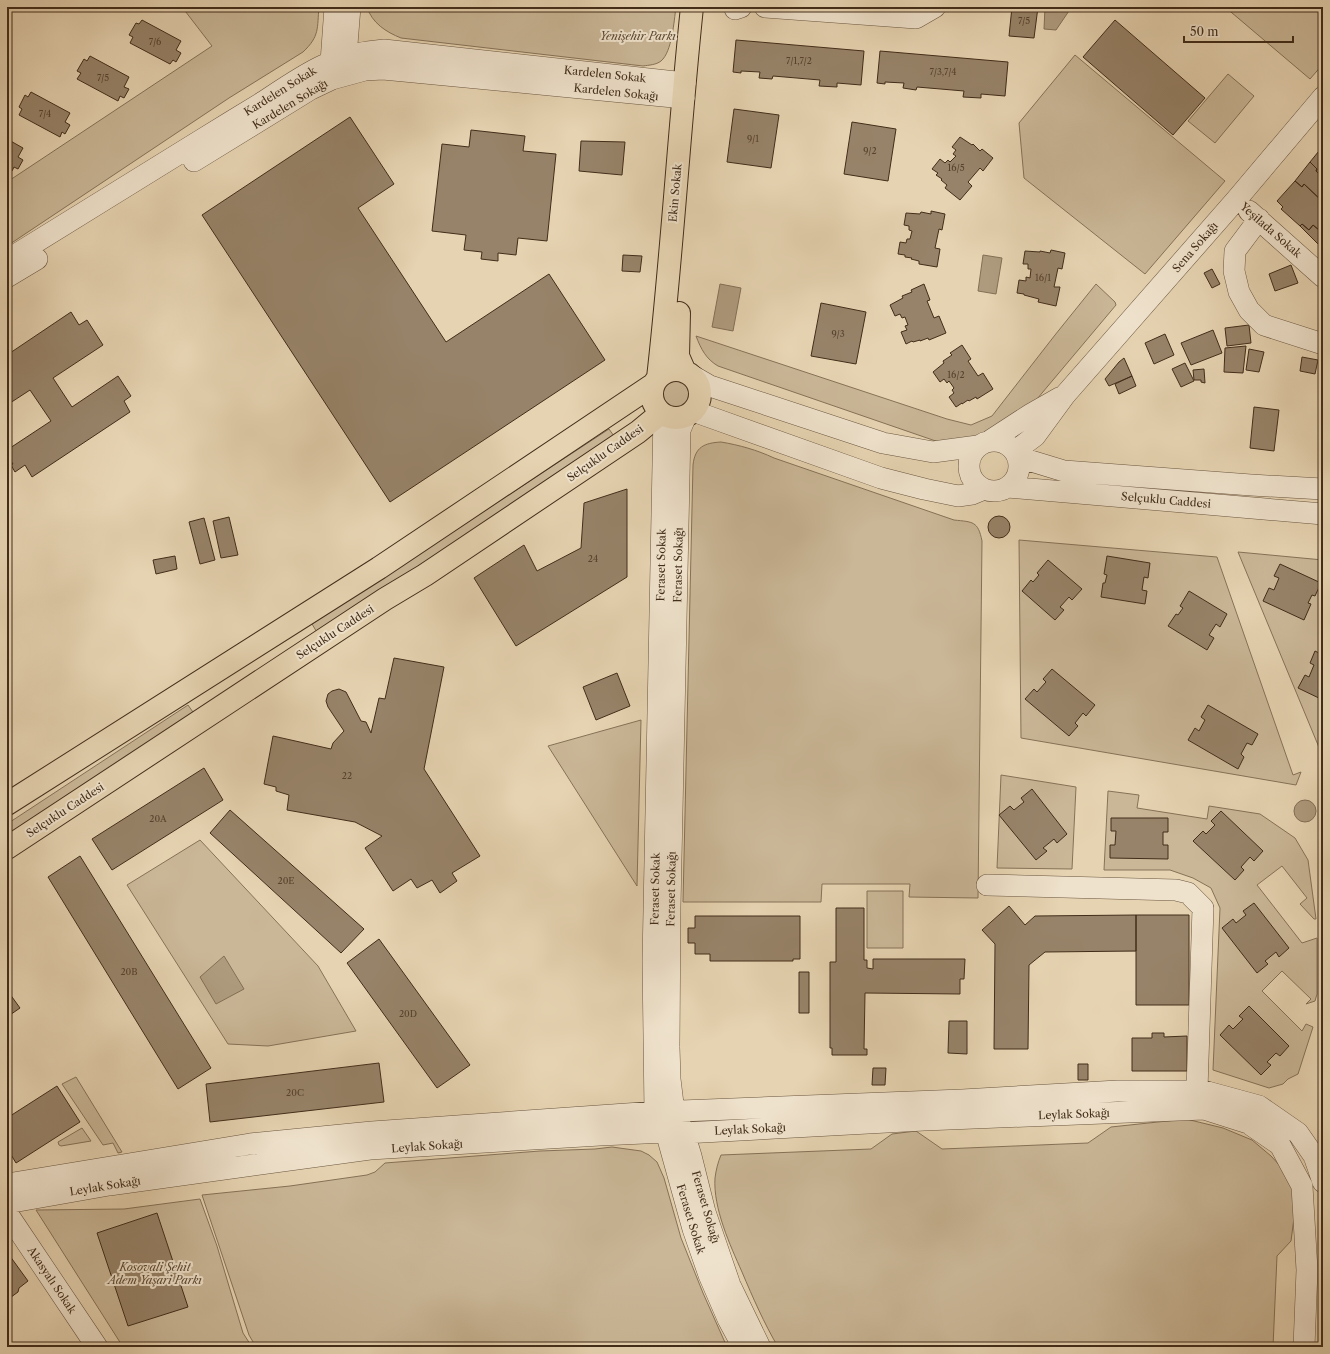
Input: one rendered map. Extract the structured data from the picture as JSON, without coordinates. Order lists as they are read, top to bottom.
{
  "streets": {
    "main road": ["Ekin Sokak", "Selçuklu Caddesi"],
    "street": [
      "Kardelen Sokak",
      "Kardelen Sokağı",
      "Yeşilada Sokak",
      "Sena Sokağı",
      "Feraset Sokak",
      "Feraset Sokağı",
      "Leylak Sokağı",
      "Akasyalı Sokak"
    ]
  },
  "crossings": [
    ["Kardelen Sokak", "Kardelen Sokağı"],
    ["Kardelen Sokak", "Ekin Sokak"],
    ["Ekin Sokak", "Selçuklu Caddesi"],
    ["Ekin Sokak", "Feraset Sokak"],
    ["Ekin Sokak", "Feraset Sokağı"],
    ["Yeşilada Sokak", "Sena Sokağı"],
    ["Selçuklu Caddesi", "Feraset Sokak"],
    ["Selçuklu Caddesi", "Feraset Sokağı"],
    ["Feraset Sokak", "Feraset Sokağı"],
    ["Feraset Sokak", "Leylak Sokağı"],
    ["Feraset Sokağı", "Leylak Sokağı"]
  ],
  "parks": ["Yenişehir Parkı", "Kosovali Şehit Adem Yaşari Parkı"],
  "house_numbers": [
    "7/5",
    "7/6",
    "7/1,7/2",
    "7/3,7/4",
    "7/5",
    "7/4",
    "9/1",
    "9/2",
    "16/5",
    "16/1",
    "9/3",
    "16/2",
    "24",
    "22",
    "20A",
    "20E",
    "20B",
    "20D",
    "20C"
  ],
  "scale_bar": "50 m"
}
